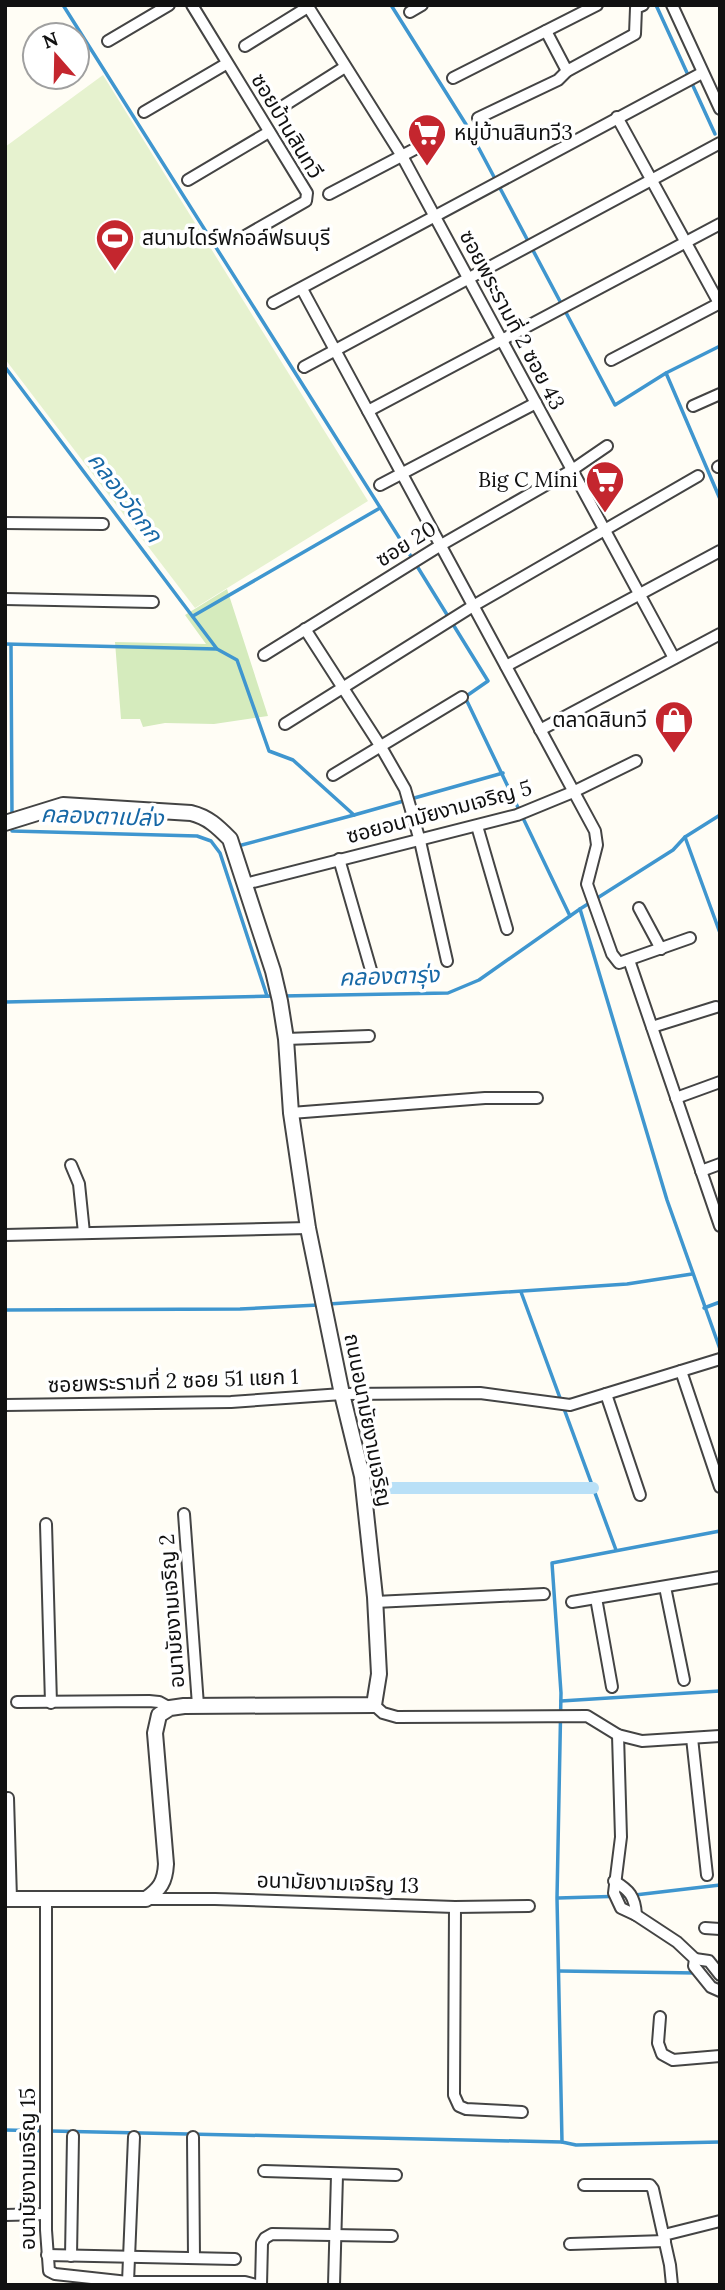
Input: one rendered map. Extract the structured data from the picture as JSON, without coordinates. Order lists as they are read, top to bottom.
{
  "streets": {
    "street": [
      "ซอยบ้านสินทวี",
      "ซอยพระรามที่ 2 ซอย 43",
      "ซอย 20",
      "ซอยอนามัยงามเจริญ 5",
      "ซอยพระรามที่ 2 ซอย 51 แยก 1",
      "ถนนอนามัยงามเจริญ",
      "อนามัยงามเจริญ 2",
      "อนามัยงามเจริญ 13",
      "อนามัยงามเจริญ 15"
    ]
  },
  "crossings": [
    ["ซอยพระรามที่ 2 ซอย 43", "ซอย 20"],
    ["ซอยอนามัยงามเจริญ 5", "ถนนอนามัยงามเจริญ"],
    ["ซอยพระรามที่ 2 ซอย 51 แยก 1", "ถนนอนามัยงามเจริญ"]
  ],
  "water": ["คลองวัดกก", "คลองตาเปล่ง", "คลองตารุ่ง"],
  "places": {
    "supermarket": ["หมู่บ้านสินทวี3", "Big C Mini"],
    "sports": ["สนามไดร์ฟกอล์ฟธนบุรี"],
    "shop": ["ตลาดสินทวี"]
  },
  "north": "top"
}
